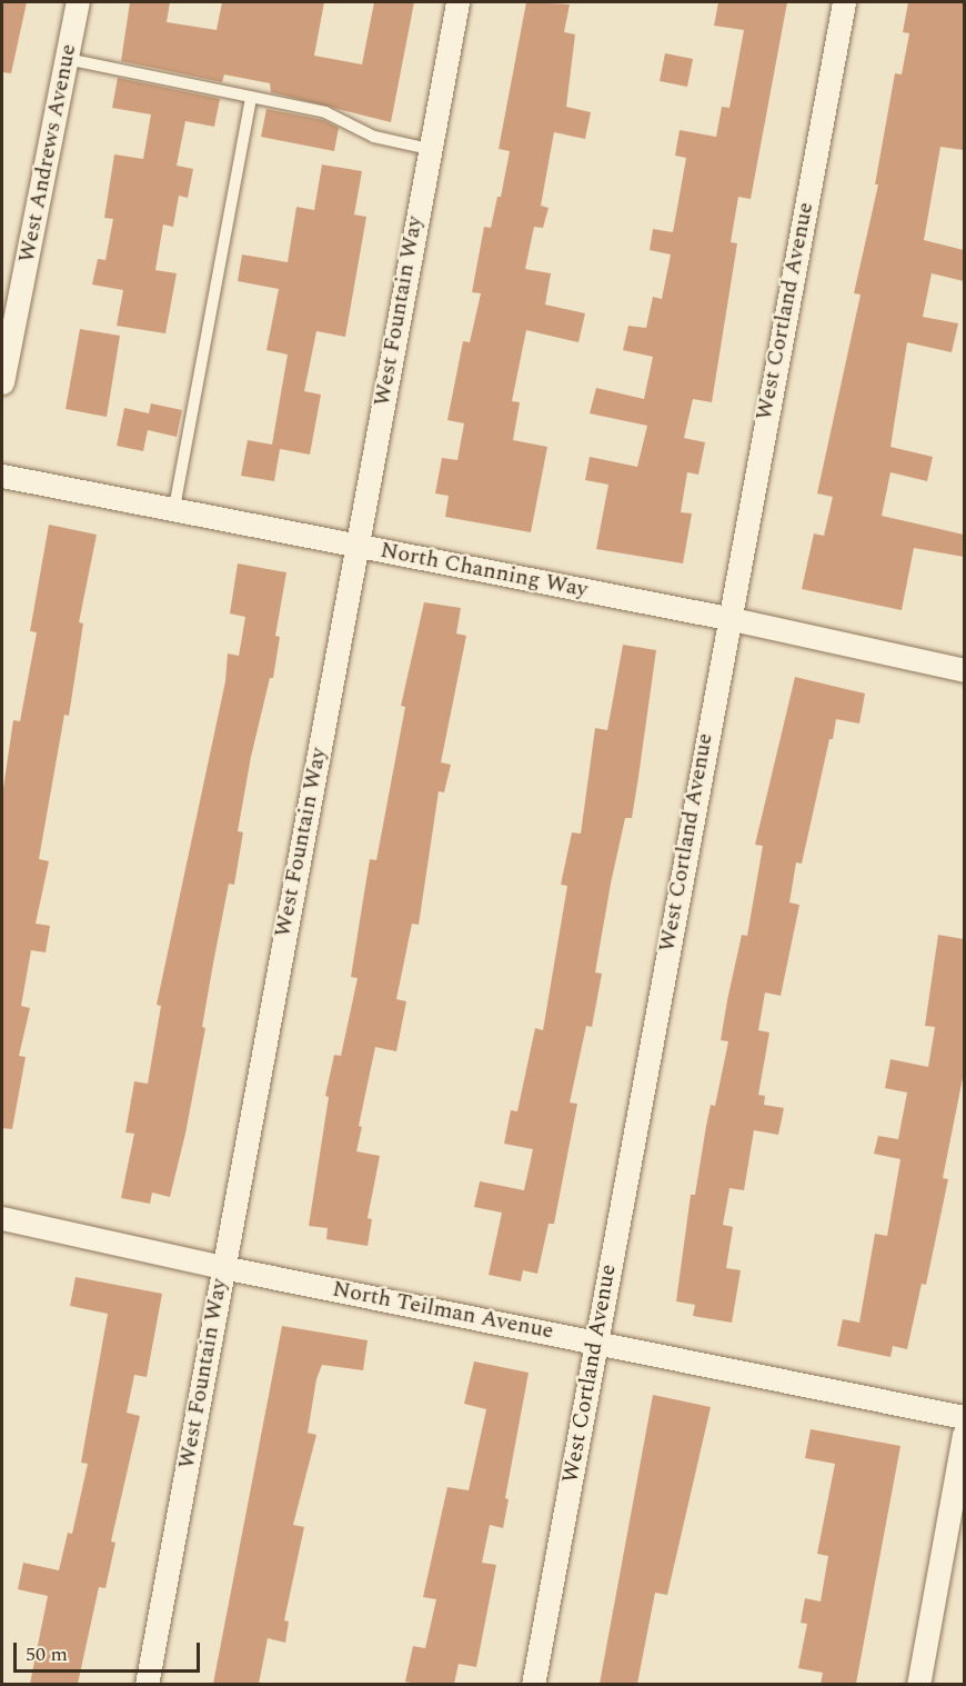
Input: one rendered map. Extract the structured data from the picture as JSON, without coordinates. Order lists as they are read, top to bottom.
{
  "streets": {
    "street": [
      "West Andrews Avenue",
      "West Fountain Way",
      "West Cortland Avenue",
      "North Channing Way",
      "North Teilman Avenue"
    ]
  },
  "crossings": [
    ["West Fountain Way", "North Channing Way"],
    ["West Fountain Way", "North Teilman Avenue"],
    ["West Cortland Avenue", "North Channing Way"],
    ["West Cortland Avenue", "North Teilman Avenue"]
  ],
  "scale_bar": "50 m"
}
